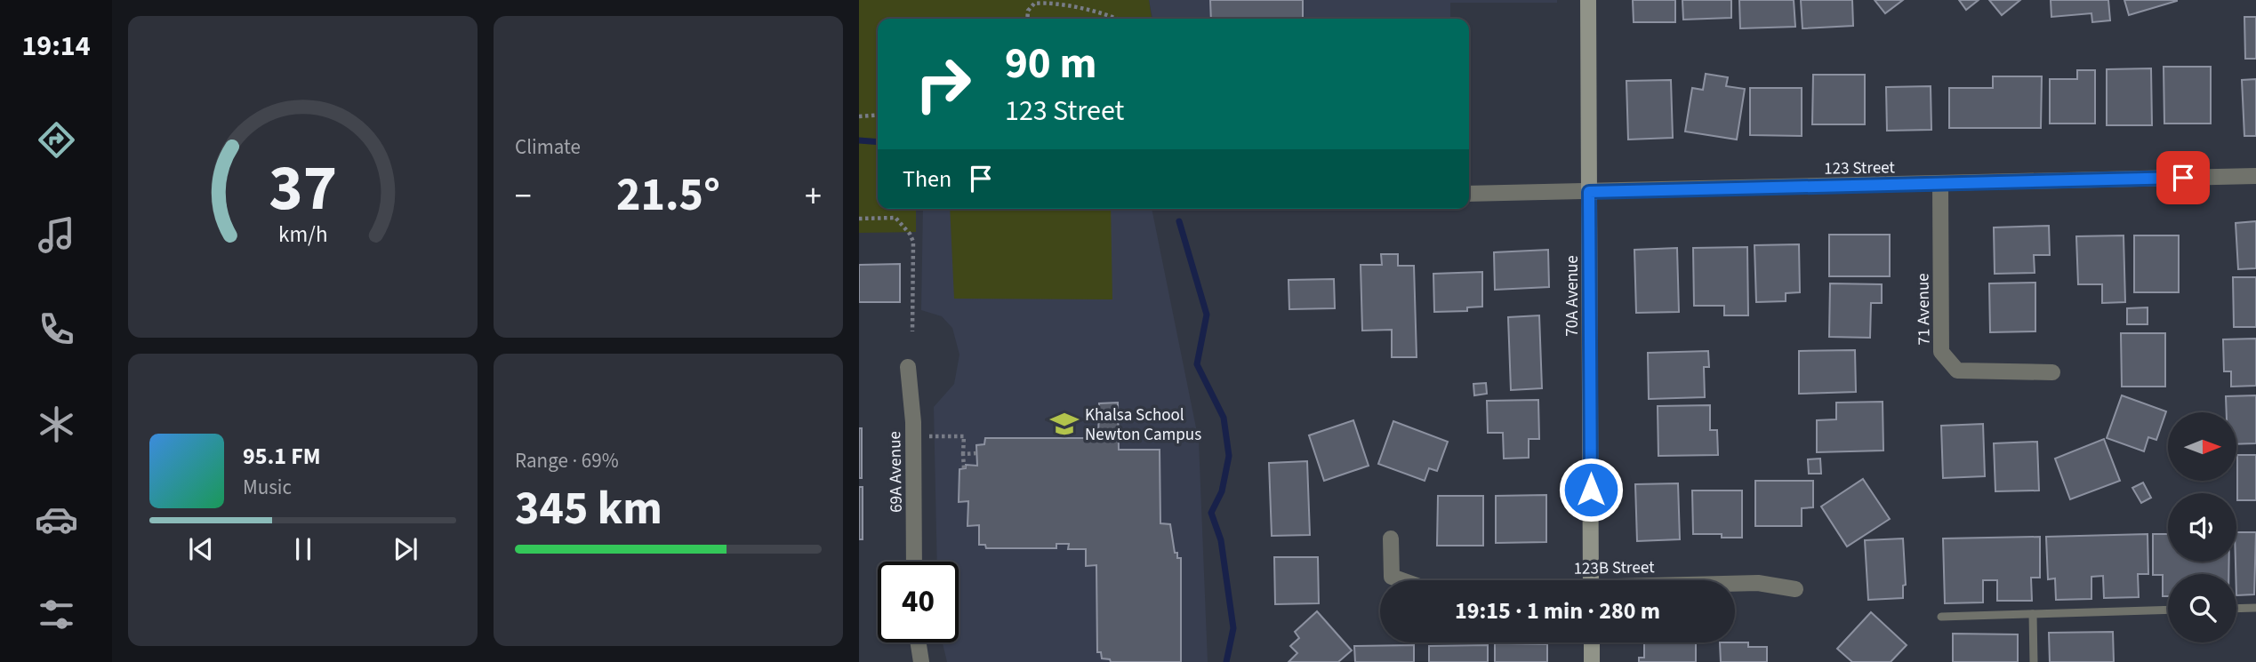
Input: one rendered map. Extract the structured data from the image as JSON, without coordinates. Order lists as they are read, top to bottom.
{
  "streets": {
    "street": [
      "123 Street",
      "70A Avenue",
      "71 Avenue",
      "69A Avenue",
      "123B Street"
    ]
  },
  "crossings": [
    ["123 Street", "70A Avenue"],
    ["123 Street", "71 Avenue"]
  ],
  "places": {
    "school or university": ["Khalsa School Newton Campus"]
  },
  "north": "right",
  "page": {
    "tabs": "19:14",
    "tile": [
      "Climate",
      ["Range · 69%", "345 km"]
    ],
    "turn": ["90 m", "123 Street"],
    "then": "Then",
    "heat": ["−", "21.5°", "+"],
    "song": ["95.1 FM", "Music"],
    "limit": "40",
    "trip": "19:15 · 1 min · 280 m",
    "gauge": ["37", "km/h"]
  }
}
